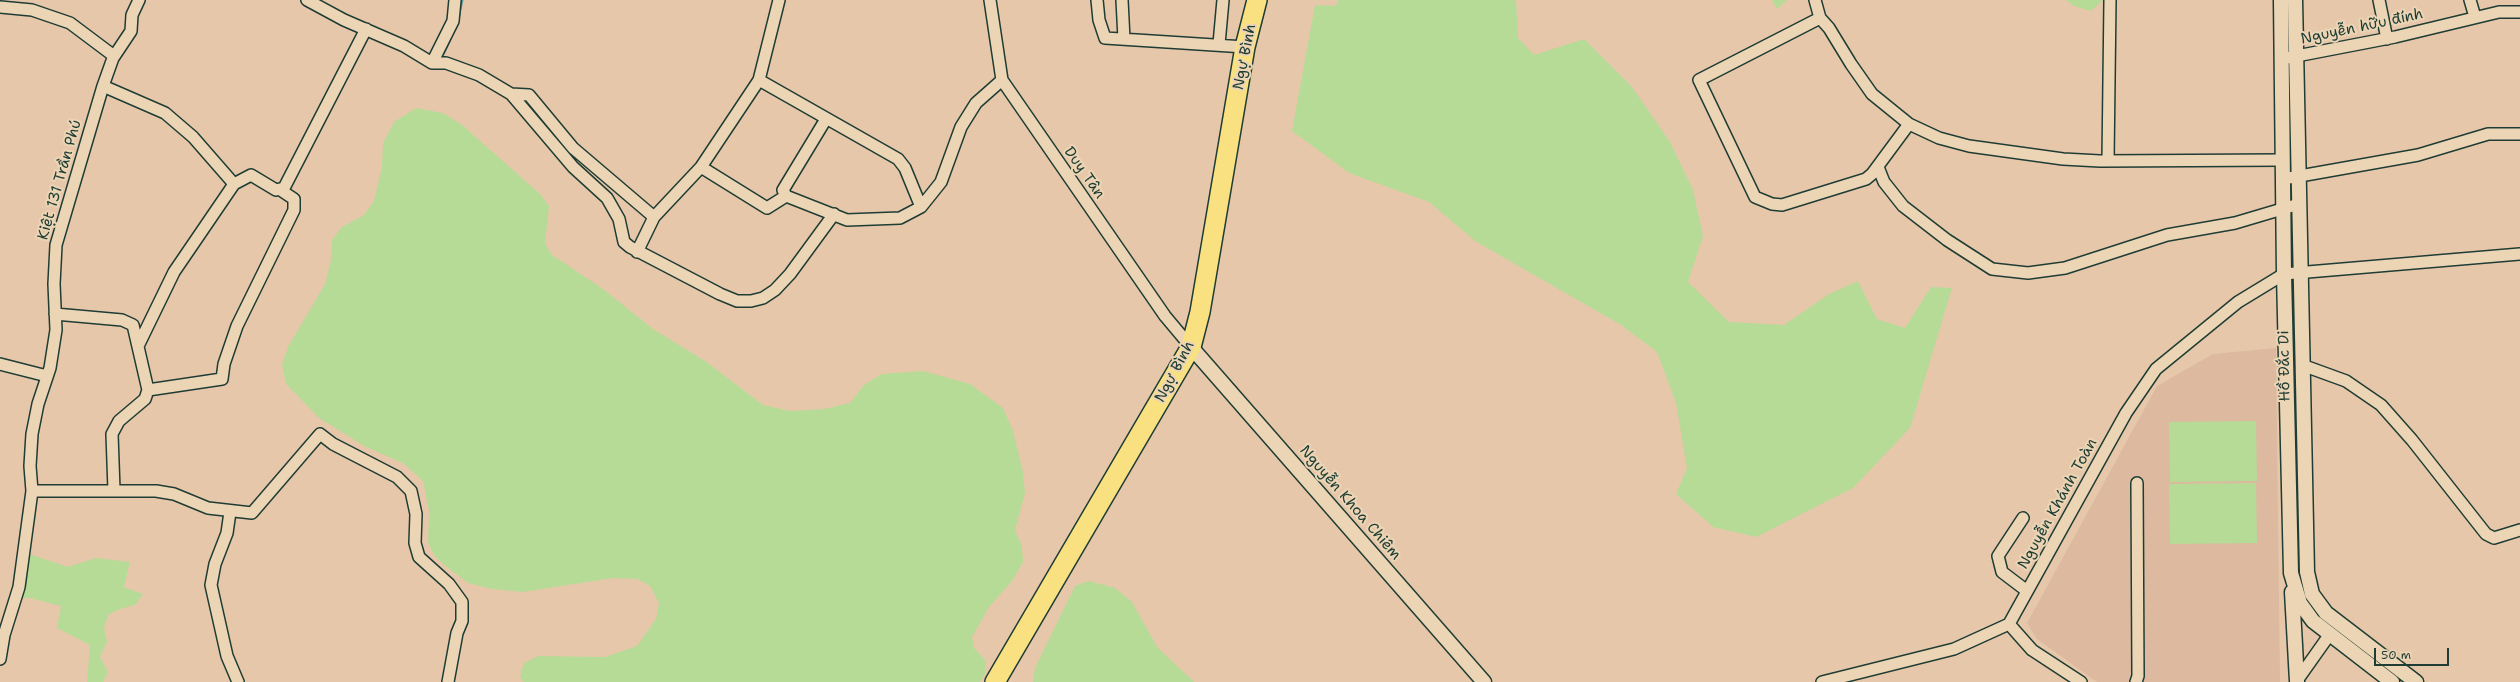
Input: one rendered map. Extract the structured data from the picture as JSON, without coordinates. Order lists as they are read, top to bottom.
{
  "streets": {
    "highway": ["Ngự Bình"],
    "street": [
      "Nguyễn hữu đính",
      "Duy Tân",
      "Kiệt 131 Trần Phú",
      "Hồ Đắc Di",
      "Nguyễn Khoa Chiêm",
      "Nguyễn Khánh Toàn"
    ]
  },
  "crossings": [
    ["Nguyễn hữu đính", "Hồ Đắc Di"],
    ["Ngự Bình", "Duy Tân"],
    ["Ngự Bình", "Nguyễn Khoa Chiêm"],
    ["Duy Tân", "Nguyễn Khoa Chiêm"],
    ["Hồ Đắc Di", "Nguyễn Khánh Toàn"]
  ],
  "scale_bar": "50 m"
}
